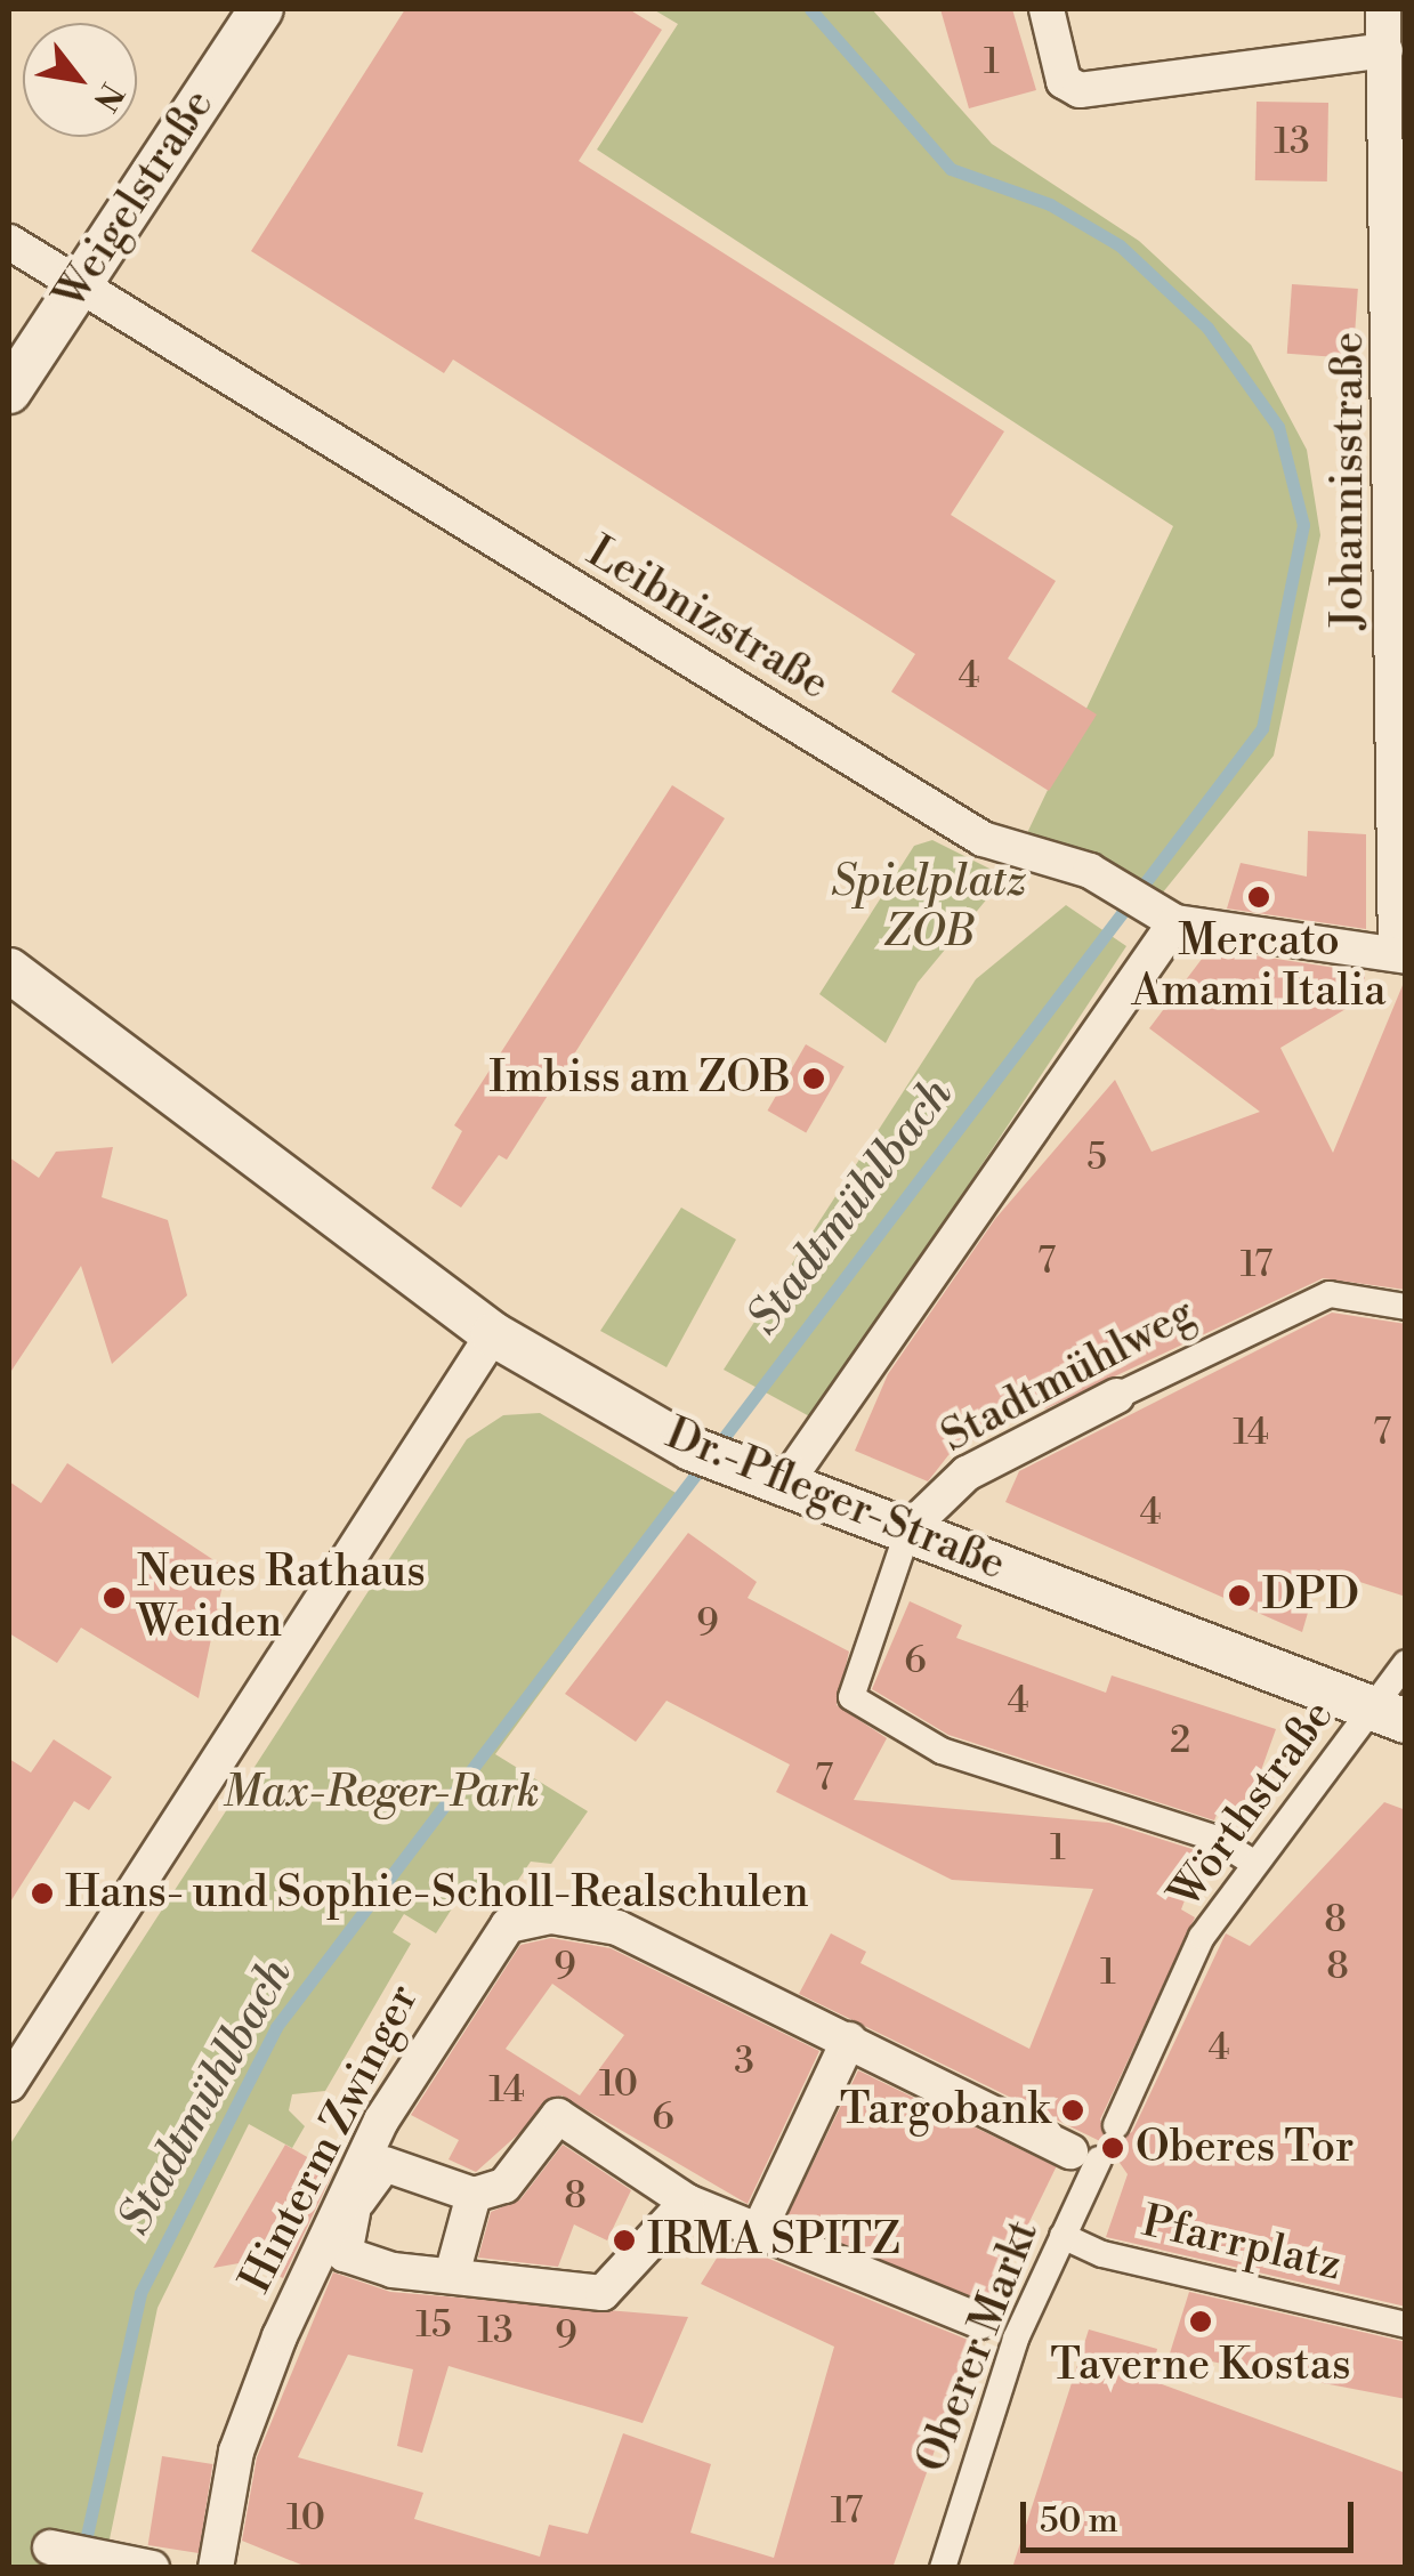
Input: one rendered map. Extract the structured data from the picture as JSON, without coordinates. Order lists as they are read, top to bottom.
{
  "streets": {
    "street": [
      "Weigelstraße",
      "Johannisstraße",
      "Leibnizstraße",
      "Stadtmühlweg",
      "Dr.-Pfleger-Straße",
      "Wörthstraße",
      "Hinterm Zwinger",
      "Pfarrplatz",
      "Oberer Markt"
    ]
  },
  "crossings": [
    ["Weigelstraße", "Leibnizstraße"],
    ["Johannisstraße", "Leibnizstraße"],
    ["Stadtmühlweg", "Dr.-Pfleger-Straße"],
    ["Stadtmühlweg", "Wörthstraße"],
    ["Dr.-Pfleger-Straße", "Wörthstraße"],
    ["Hinterm Zwinger", "Oberer Markt"],
    ["Pfarrplatz", "Oberer Markt"]
  ],
  "water": ["Stadtmühlbach"],
  "parks": ["Spielplatz ZOB", "Max-Reger-Park"],
  "places": [
    "Mercato Amami Italia",
    "Imbiss am ZOB",
    "DPD",
    "Neues Rathaus Weiden",
    "Hans- und Sophie-Scholl-Realschulen",
    "Targobank",
    "Oberes Tor",
    "IRMA SPITZ",
    "Taverne Kostas"
  ],
  "house_numbers": [
    "1",
    "13",
    "4",
    "5",
    "7",
    "17",
    "14",
    "7",
    "4",
    "9",
    "6",
    "4",
    "2",
    "7",
    "1",
    "8",
    "9",
    "8",
    "1",
    "4",
    "3",
    "10",
    "14",
    "6",
    "8",
    "15",
    "13",
    "9",
    "17",
    "10"
  ],
  "scale_bar": "50 m",
  "north": "bottom right"
}
